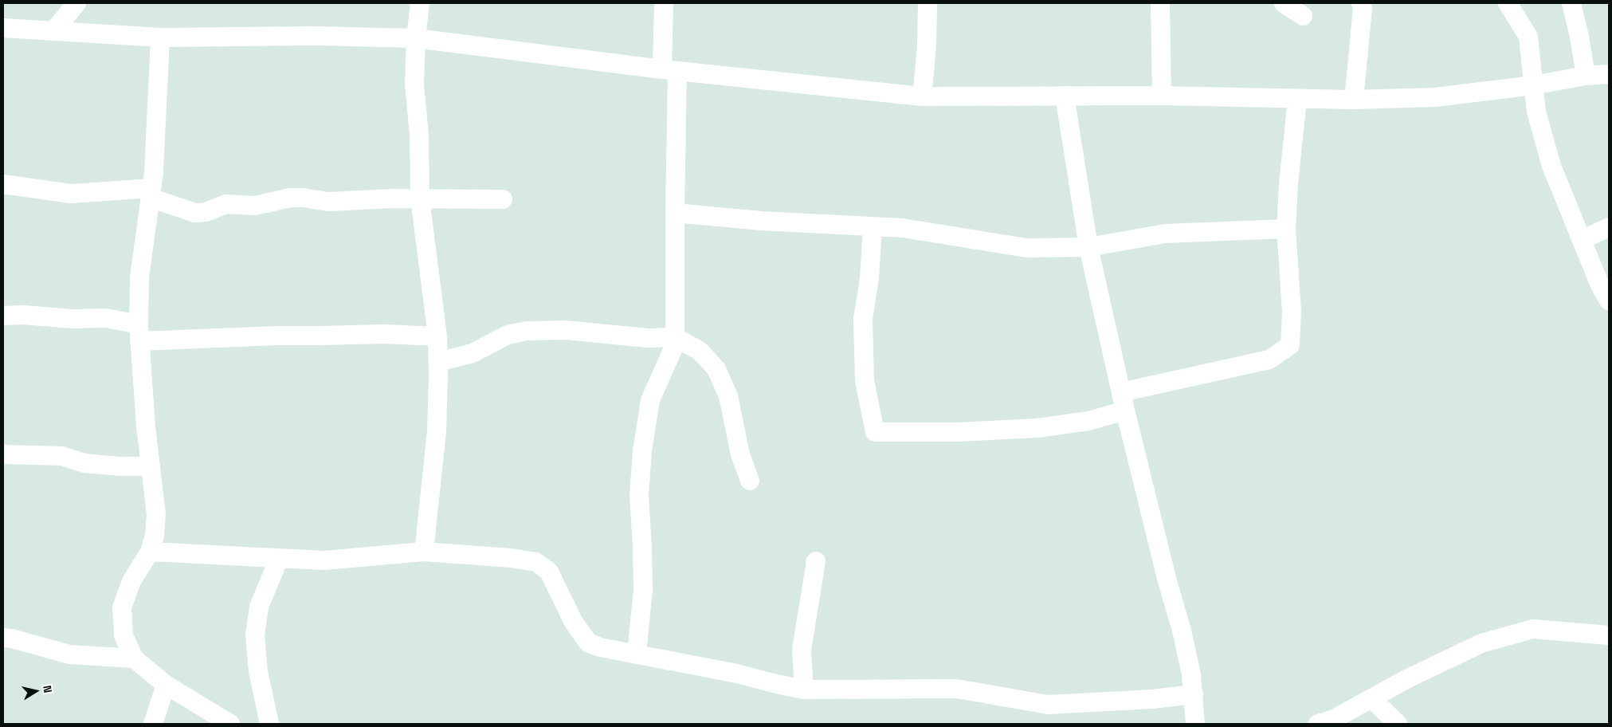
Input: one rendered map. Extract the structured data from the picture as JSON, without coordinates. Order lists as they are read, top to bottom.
{
  "north": "right"
}
